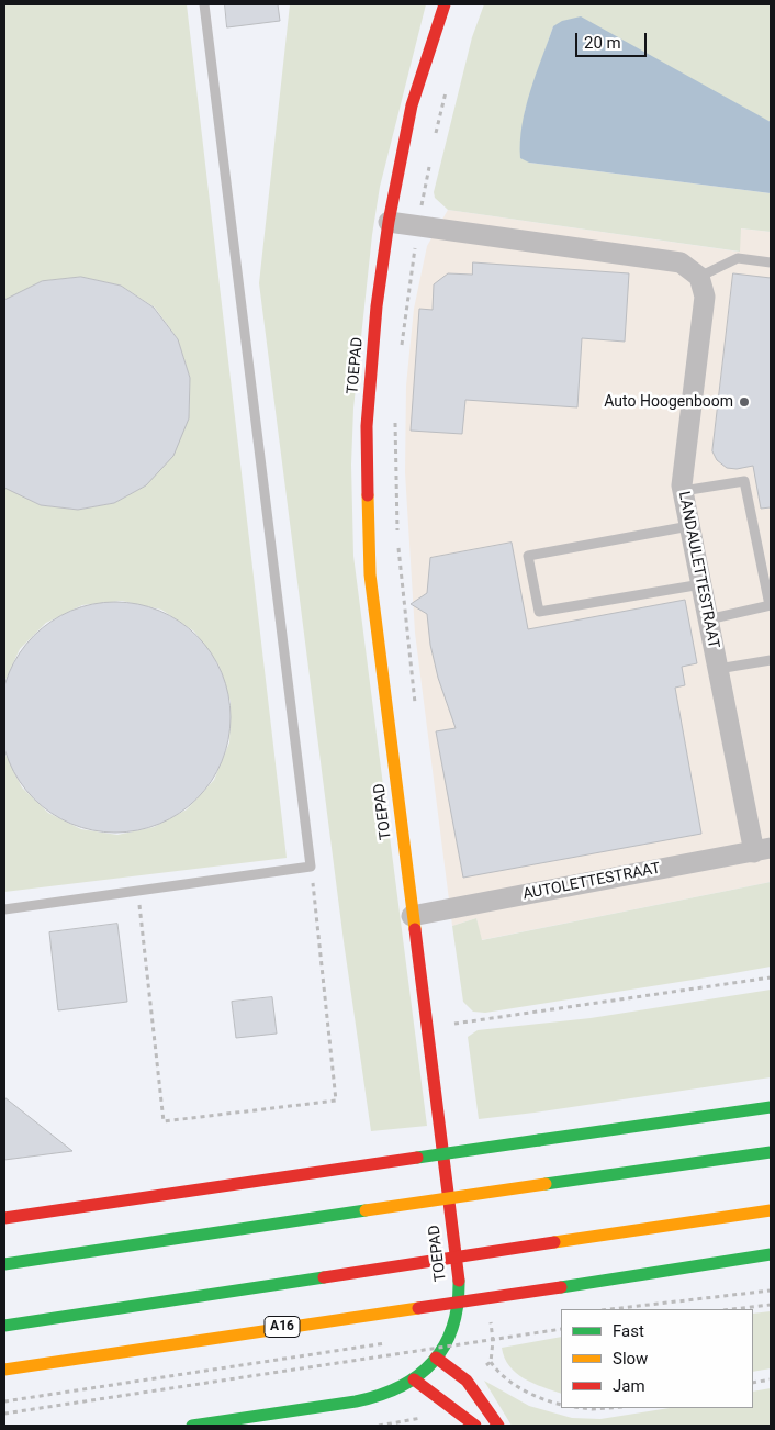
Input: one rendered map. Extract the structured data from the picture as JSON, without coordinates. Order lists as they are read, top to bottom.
{
  "streets": {
    "main road": ["TOEPAD", "A16"],
    "street": ["LANDAULETTESTRAAT", "AUTOLETTESTRAAT"]
  },
  "crossings": [
    ["TOEPAD", "AUTOLETTESTRAAT"],
    ["LANDAULETTESTRAAT", "AUTOLETTESTRAAT"]
  ],
  "places": ["Auto Hoogenboom"],
  "legend": ["Fast", "Slow", "Jam"],
  "scale_bar": "20 m"
}
